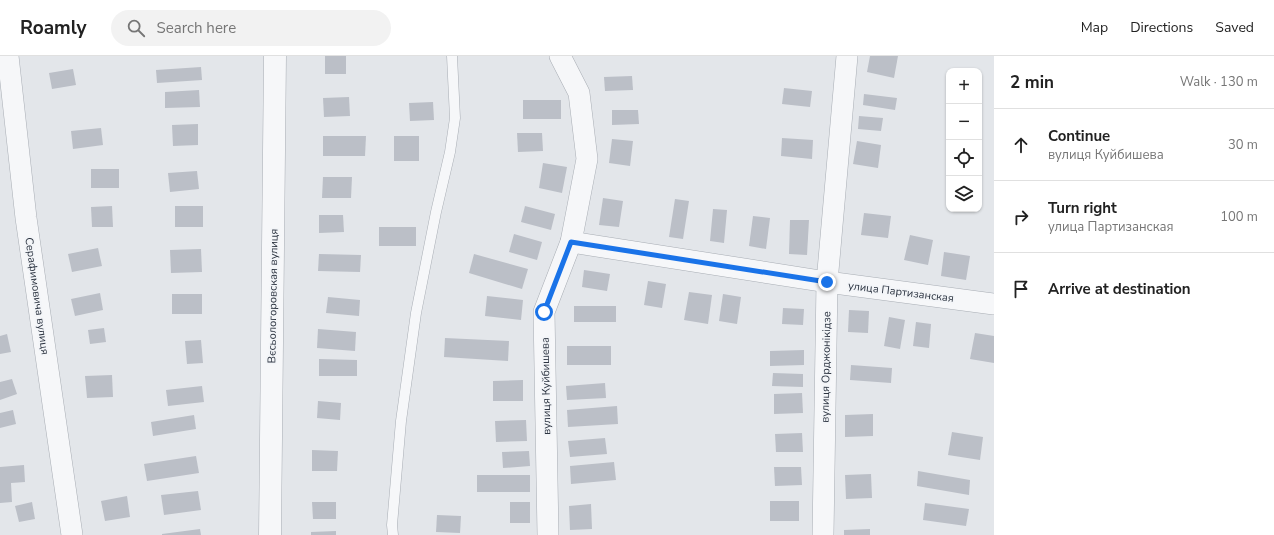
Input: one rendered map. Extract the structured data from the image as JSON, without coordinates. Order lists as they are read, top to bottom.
{
  "streets": {
    "street": [
      "улица Партизанская",
      "Серафимовича вулиця",
      "Вєсьологоровская вулиця",
      "вулиця Орджонікідзе",
      "вулиця Куйбишева"
    ]
  },
  "crossings": [
    ["улица Партизанская", "вулиця Орджонікідзе"],
    ["улица Партизанская", "вулиця Куйбишева"]
  ],
  "page": {
    "header": "Roamly",
    "search": "Search here",
    "nav": ["Map", "Directions", "Saved"],
    "heading": ["2 min", "Walk · 130 m"],
    "map_buttons": ["+", "−"],
    "list": [
      ["Continue", "вулиця Куйбишева", "30 m"],
      ["Turn right", "улица Партизанская", "100 m"],
      "Arrive at destination"
    ]
  }
}
